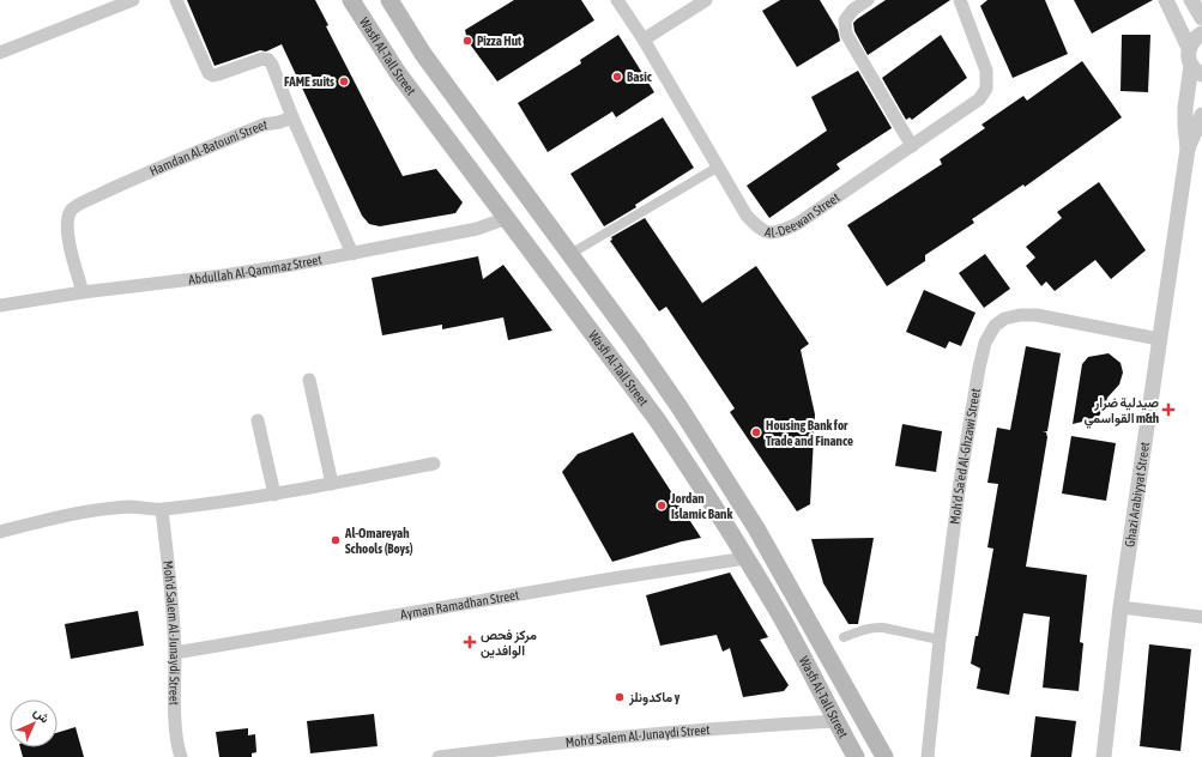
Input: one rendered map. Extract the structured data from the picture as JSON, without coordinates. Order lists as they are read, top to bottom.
{
  "streets": {
    "main road": ["Wasfi Al-Tall Street"],
    "street": [
      "Hamdan Al-Batouni Street",
      "Al-Deewan Street",
      "Abdullah Al-Qammaz Street",
      "Moh'd Sa'ed Al-Ghzawi Street",
      "Ghazi Arabiyyat Street",
      "Ayman Ramadhan Street",
      "Moh'd Salem Al-Junaydi Street"
    ]
  },
  "crossings": [
    ["Wasfi Al-Tall Street", "Abdullah Al-Qammaz Street"],
    ["Wasfi Al-Tall Street", "Ayman Ramadhan Street"],
    ["Wasfi Al-Tall Street", "Moh'd Salem Al-Junaydi Street"],
    ["Hamdan Al-Batouni Street", "Abdullah Al-Qammaz Street"],
    ["Moh'd Sa'ed Al-Ghzawi Street", "Ghazi Arabiyyat Street"],
    ["Ayman Ramadhan Street", "Moh'd Salem Al-Junaydi Street"]
  ],
  "places": {
    "other": [
      "Pizza Hut",
      "Basic",
      "FAME suits",
      "Housing Bank for Trade and Finance",
      "Jordan Islamic Bank",
      "Al-Omareyah Schools (Boys)",
      "ماكدونلز y"
    ],
    "health": ["صيدلية ضرار القواسمي m&h", "مركز فحص الوافدين"]
  },
  "north": "top right"
}
